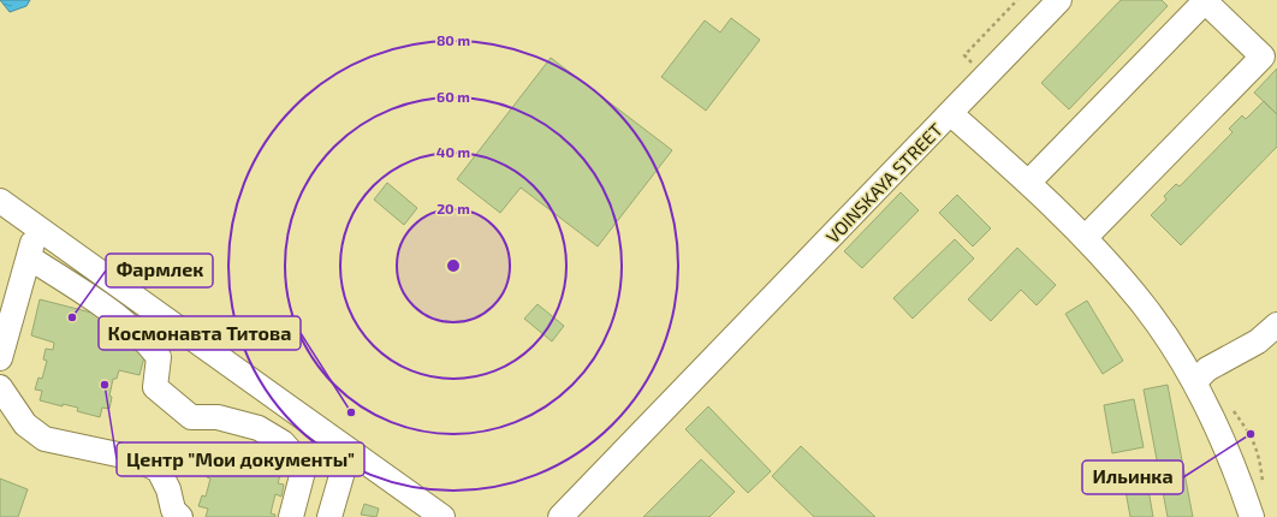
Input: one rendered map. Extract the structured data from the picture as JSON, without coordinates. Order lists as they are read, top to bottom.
{
  "streets": {
    "street": ["VOINSKAYA STREET"]
  },
  "places": [
    "Фармлек",
    "Центр \"Мои документы\"",
    "Космонавта Титова",
    "Ильинка"
  ],
  "rings": [
    "80 m",
    "60 m",
    "40 m",
    "20 m"
  ]
}
